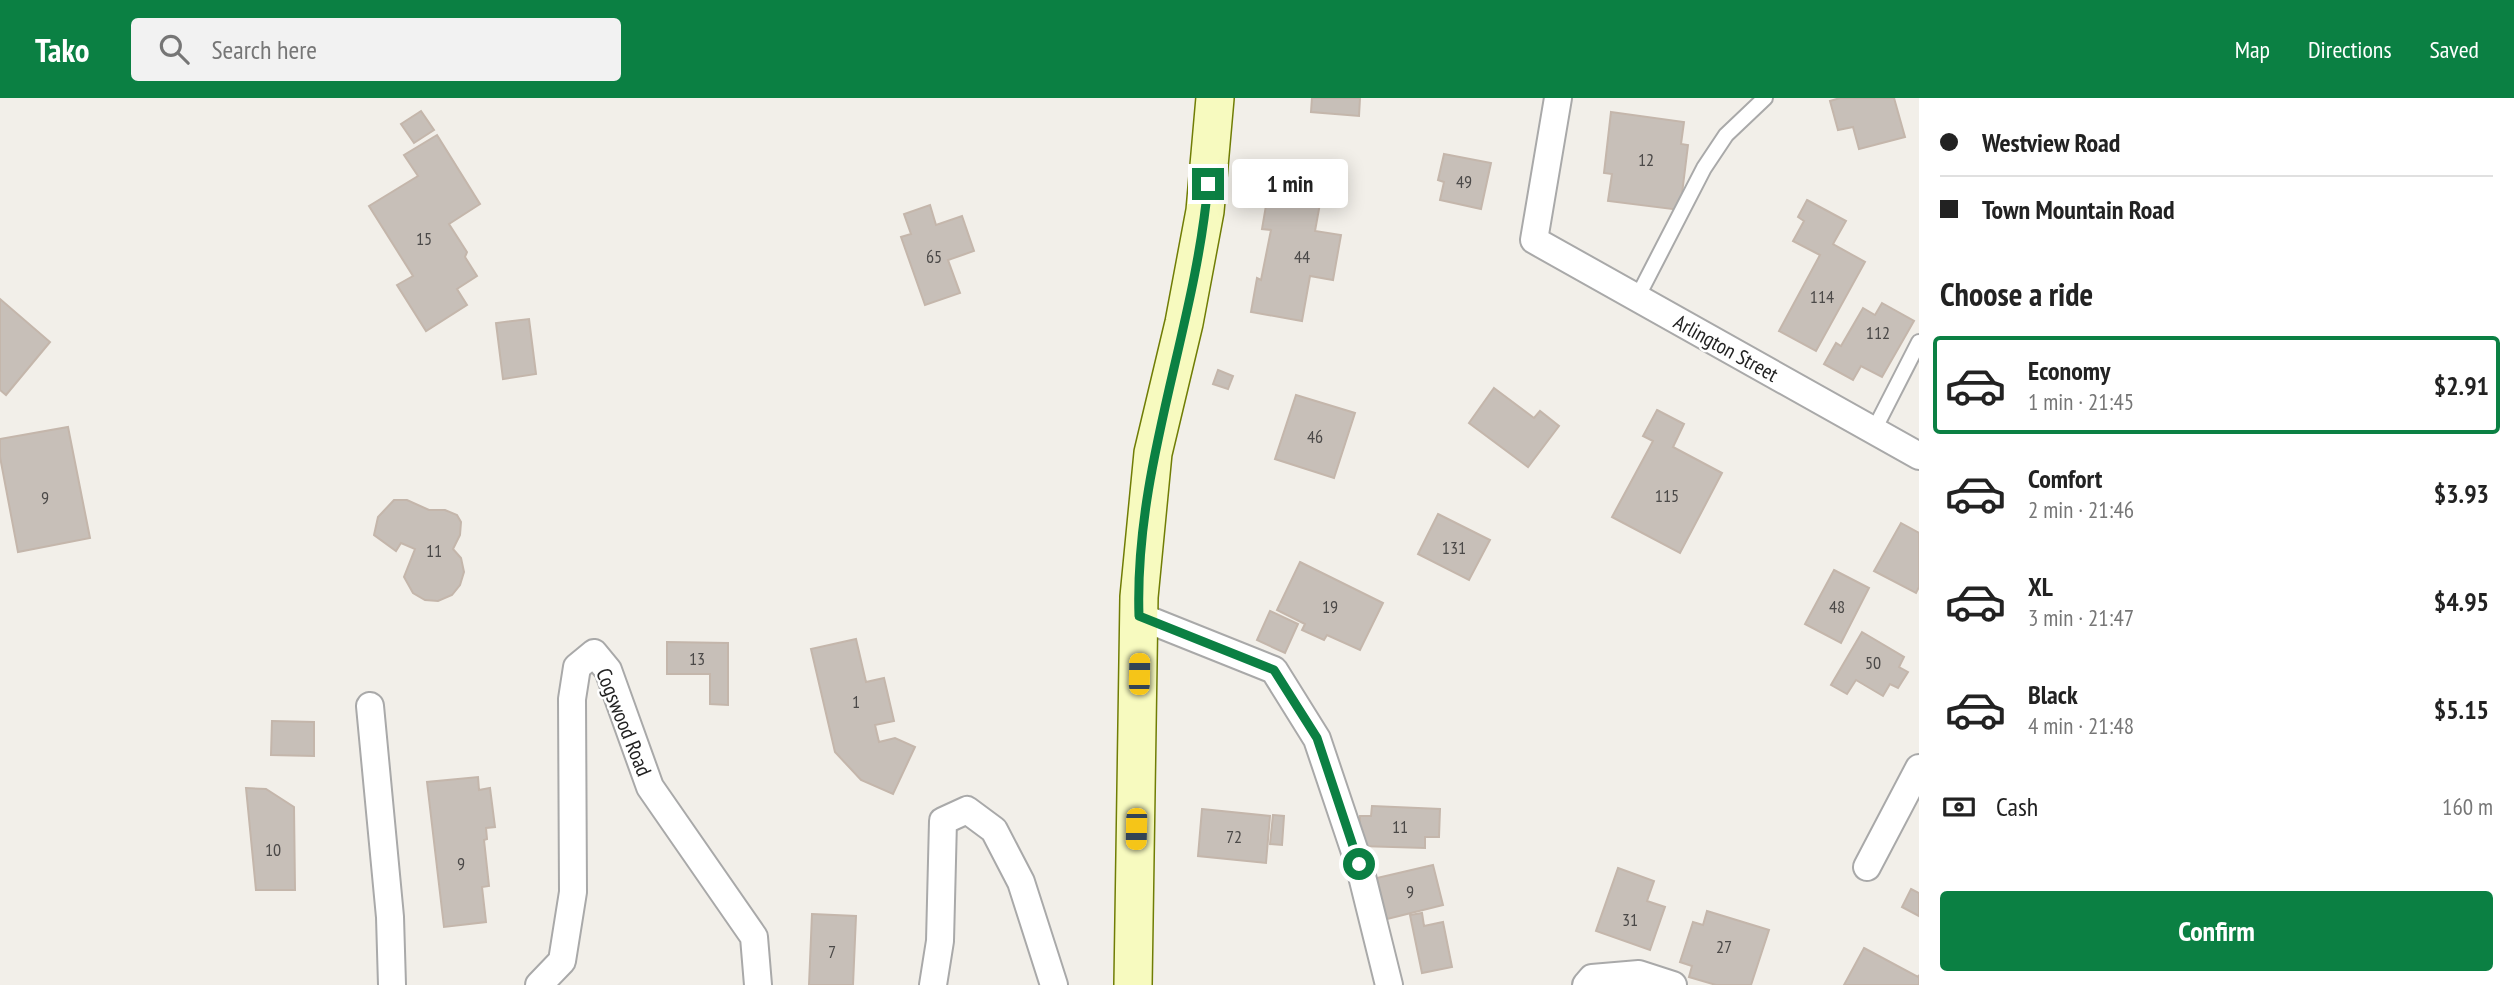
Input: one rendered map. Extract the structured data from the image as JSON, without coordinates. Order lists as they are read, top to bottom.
{
  "streets": {
    "street": ["Arlington Street", "Cogswood Road"]
  },
  "house_numbers": [
    "12",
    "49",
    "15",
    "65",
    "44",
    "114",
    "112",
    "46",
    "115",
    "9",
    "131",
    "11",
    "19",
    "48",
    "13",
    "50",
    "1",
    "11",
    "72",
    "10",
    "9",
    "9",
    "31",
    "27",
    "7"
  ],
  "page": {
    "header": "Tako",
    "search": "Search here",
    "nav": ["Map", "Directions", "Saved"],
    "banner": ["Westview Road", "Town Mountain Road"],
    "bubble": "1 min",
    "heading": "Choose a ride",
    "list": [
      {
        "name": "Economy",
        "note": "1 min · 21:45",
        "value": "$2.91"
      },
      {
        "name": "Comfort",
        "note": "2 min · 21:46",
        "value": "$3.93"
      },
      {
        "name": "XL",
        "note": "3 min · 21:47",
        "value": "$4.95"
      },
      {
        "name": "Black",
        "note": "4 min · 21:48",
        "value": "$5.15"
      }
    ],
    "pay": ["Cash", "160 m"],
    "buttons": "Confirm"
  }
}
